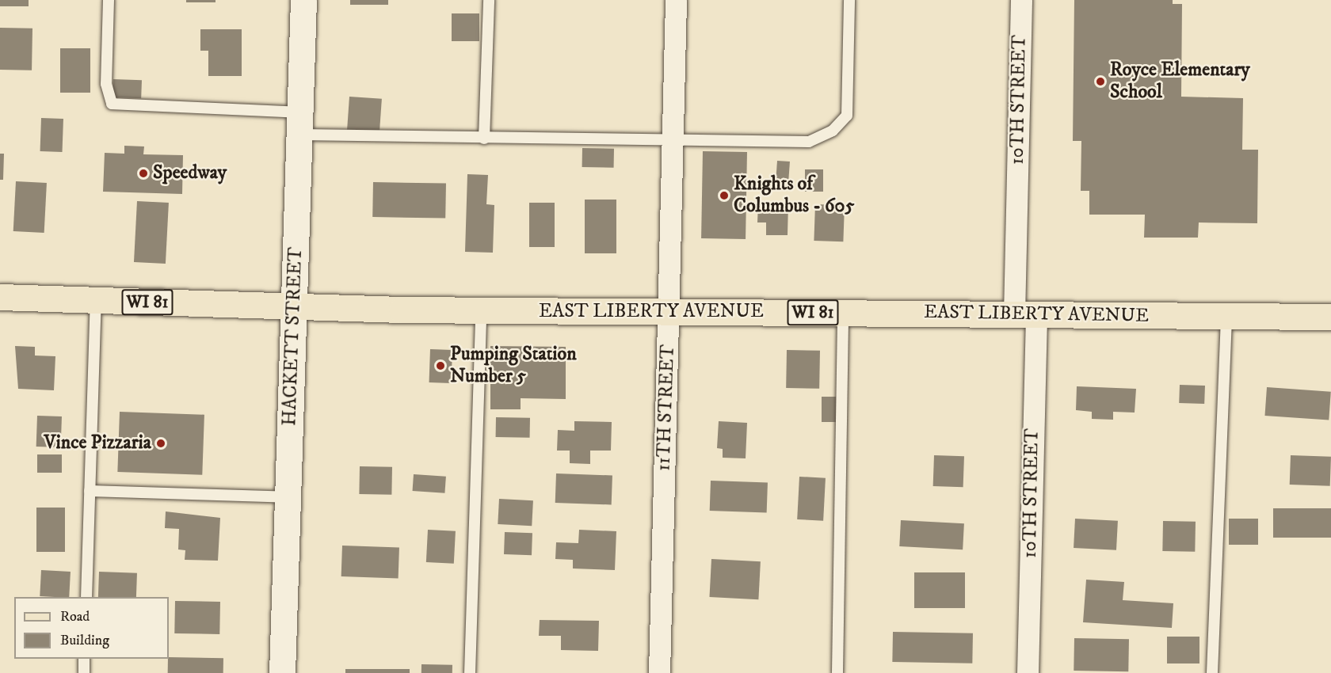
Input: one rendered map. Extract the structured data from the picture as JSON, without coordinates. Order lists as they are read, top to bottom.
{
  "streets": {
    "main road": ["WI 81", "EAST LIBERTY AVENUE"],
    "street": ["10TH STREET", "HACKETT STREET", "11TH STREET"]
  },
  "crossings": [
    ["10TH STREET", "EAST LIBERTY AVENUE"],
    ["EAST LIBERTY AVENUE", "HACKETT STREET"],
    ["EAST LIBERTY AVENUE", "11TH STREET"]
  ],
  "places": [
    "Royce Elementary School",
    "Speedway",
    "Knights of Columbus - 605",
    "Pumping Station Number 5",
    "Vince Pizzaria"
  ],
  "legend": ["Road", "Building"]
}
